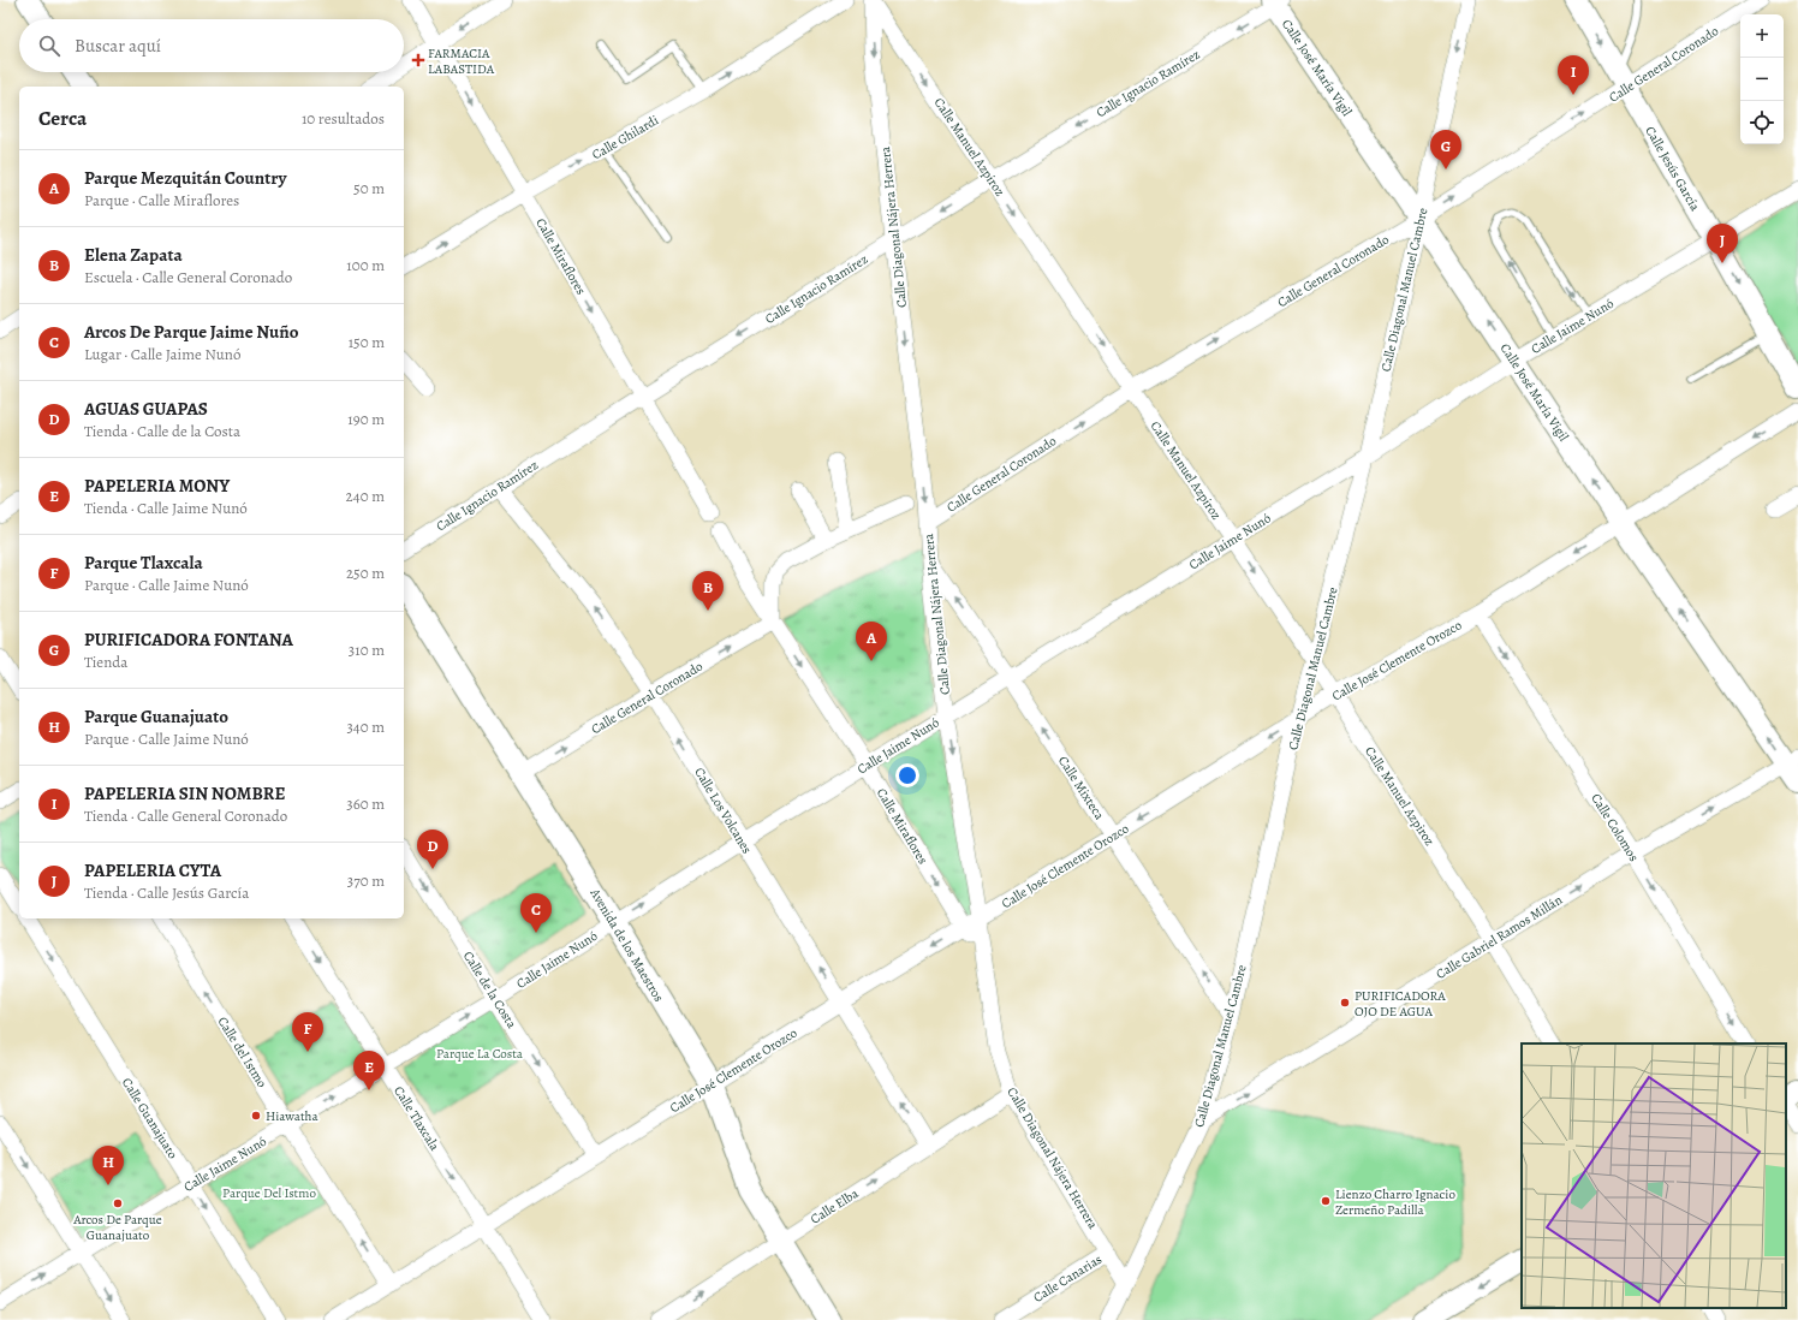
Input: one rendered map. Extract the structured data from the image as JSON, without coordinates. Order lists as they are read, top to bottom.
{
  "streets": {
    "street": [
      "Calle General Coronado",
      "Calle José María Vigil",
      "Calle Ignacio Ramírez",
      "Calle Ghilardi",
      "Calle Manuel Azpiroz",
      "Calle Jesús García",
      "Calle Diagonal Nájera Herrera",
      "Calle Miraflores",
      "Calle Diagonal Manuel Cambre",
      "Calle Jaime Nunó",
      "Calle José Clemente Orozco",
      "Calle Mixteca",
      "Calle Los Volcanes",
      "Calle Colomos",
      "Calle Gabriel Ramos Millán",
      "Avenida de los Maestros",
      "Calle de la Costa",
      "Calle del Istmo",
      "Calle Guanajuato",
      "Calle Tlaxcala",
      "Calle Elba",
      "Calle Canarias"
    ]
  },
  "crossings": [
    ["Calle General Coronado", "Calle José María Vigil"],
    ["Calle General Coronado", "Calle Manuel Azpiroz"],
    ["Calle General Coronado", "Calle Jesús García"],
    ["Calle General Coronado", "Calle Diagonal Nájera Herrera"],
    ["Calle General Coronado", "Calle Miraflores"],
    ["Calle General Coronado", "Calle Diagonal Manuel Cambre"],
    ["Calle General Coronado", "Calle Los Volcanes"],
    ["Calle General Coronado", "Avenida de los Maestros"],
    ["Calle José María Vigil", "Calle Ignacio Ramírez"],
    ["Calle José María Vigil", "Calle Diagonal Manuel Cambre"],
    ["Calle José María Vigil", "Calle Jaime Nunó"],
    ["Calle José María Vigil", "Calle José Clemente Orozco"],
    ["Calle José María Vigil", "Calle Gabriel Ramos Millán"],
    ["Calle Ignacio Ramírez", "Calle Manuel Azpiroz"],
    ["Calle Ignacio Ramírez", "Calle Diagonal Nájera Herrera"],
    ["Calle Ignacio Ramírez", "Calle Miraflores"],
    ["Calle Ignacio Ramírez", "Calle Los Volcanes"],
    ["Calle Ghilardi", "Calle Miraflores"],
    ["Calle Manuel Azpiroz", "Calle Diagonal Nájera Herrera"],
    ["Calle Manuel Azpiroz", "Calle Diagonal Manuel Cambre"],
    ["Calle Manuel Azpiroz", "Calle Jaime Nunó"],
    ["Calle Manuel Azpiroz", "Calle José Clemente Orozco"],
    ["Calle Manuel Azpiroz", "Calle Gabriel Ramos Millán"],
    ["Calle Jesús García", "Calle Jaime Nunó"],
    ["Calle Diagonal Nájera Herrera", "Calle Miraflores"],
    ["Calle Diagonal Nájera Herrera", "Calle Diagonal Manuel Cambre"],
    ["Calle Diagonal Nájera Herrera", "Calle Jaime Nunó"],
    ["Calle Diagonal Nájera Herrera", "Calle José Clemente Orozco"],
    ["Calle Diagonal Nájera Herrera", "Calle Mixteca"],
    ["Calle Diagonal Nájera Herrera", "Calle Elba"],
    ["Calle Diagonal Nájera Herrera", "Calle Canarias"],
    ["Calle Miraflores", "Calle Jaime Nunó"],
    ["Calle Miraflores", "Calle José Clemente Orozco"],
    ["Calle Diagonal Manuel Cambre", "Calle Jaime Nunó"],
    ["Calle Diagonal Manuel Cambre", "Calle José Clemente Orozco"],
    ["Calle Diagonal Manuel Cambre", "Calle Mixteca"],
    ["Calle Diagonal Manuel Cambre", "Calle Gabriel Ramos Millán"],
    ["Calle Jaime Nunó", "Calle Mixteca"],
    ["Calle Jaime Nunó", "Calle Los Volcanes"],
    ["Calle Jaime Nunó", "Avenida de los Maestros"],
    ["Calle Jaime Nunó", "Calle de la Costa"],
    ["Calle Jaime Nunó", "Calle del Istmo"],
    ["Calle Jaime Nunó", "Calle Guanajuato"],
    ["Calle Jaime Nunó", "Calle Tlaxcala"],
    ["Calle José Clemente Orozco", "Calle Mixteca"],
    ["Calle José Clemente Orozco", "Calle Los Volcanes"],
    ["Calle José Clemente Orozco", "Calle Colomos"],
    ["Calle José Clemente Orozco", "Avenida de los Maestros"],
    ["Calle José Clemente Orozco", "Calle de la Costa"],
    ["Calle José Clemente Orozco", "Calle del Istmo"],
    ["Calle José Clemente Orozco", "Calle Tlaxcala"],
    ["Calle Los Volcanes", "Calle Elba"],
    ["Calle Colomos", "Calle Gabriel Ramos Millán"],
    ["Avenida de los Maestros", "Calle Elba"]
  ],
  "one_way": [
    "Calle General Coronado",
    "Calle José María Vigil",
    "Calle Ignacio Ramírez",
    "Calle Ghilardi",
    "Calle Manuel Azpiroz",
    "Calle Jesús García",
    "Calle Diagonal Nájera Herrera",
    "Calle Miraflores",
    "Calle José Clemente Orozco",
    "Calle Mixteca",
    "Calle Los Volcanes",
    "Calle Colomos",
    "Calle Gabriel Ramos Millán",
    "Calle de la Costa",
    "Calle del Istmo",
    "Calle Tlaxcala",
    "Calle Elba"
  ],
  "parks": ["Parque La Costa", "Parque Del Istmo"],
  "places": {
    "health": ["FARMACIA LABASTIDA"],
    "other": [
      "PURIFICADORA OJO DE AGUA",
      "Hiawatha",
      "Lienzo Charro Ignacio Zermeño Padilla",
      "Arcos De Parque Guanajuato"
    ]
  },
  "page": {
    "map_buttons": ["+", "−"],
    "search": "Buscar aquí",
    "pins": [
      "I",
      "G",
      "J",
      "B",
      "A",
      "D",
      "C",
      "F",
      "E",
      "H"
    ],
    "heading": ["Cerca", "10 resultados"],
    "list": [
      {
        "mark": "A",
        "name": "Parque Mezquitán Country",
        "note": "Parque · Calle Miraflores",
        "value": "50 m"
      },
      {
        "mark": "B",
        "name": "Elena Zapata",
        "note": "Escuela · Calle General Coronado",
        "value": "100 m"
      },
      {
        "mark": "C",
        "name": "Arcos De Parque Jaime Nuño",
        "note": "Lugar · Calle Jaime Nunó",
        "value": "150 m"
      },
      {
        "mark": "D",
        "name": "AGUAS GUAPAS",
        "note": "Tienda · Calle de la Costa",
        "value": "190 m"
      },
      {
        "mark": "E",
        "name": "PAPELERIA MONY",
        "note": "Tienda · Calle Jaime Nunó",
        "value": "240 m"
      },
      {
        "mark": "F",
        "name": "Parque Tlaxcala",
        "note": "Parque · Calle Jaime Nunó",
        "value": "250 m"
      },
      {
        "mark": "G",
        "name": "PURIFICADORA FONTANA",
        "note": "Tienda",
        "value": "310 m"
      },
      {
        "mark": "H",
        "name": "Parque Guanajuato",
        "note": "Parque · Calle Jaime Nunó",
        "value": "340 m"
      },
      {
        "mark": "I",
        "name": "PAPELERIA SIN NOMBRE",
        "note": "Tienda · Calle General Coronado",
        "value": "360 m"
      },
      {
        "mark": "J",
        "name": "PAPELERIA CYTA",
        "note": "Tienda · Calle Jesús García",
        "value": "370 m"
      }
    ]
  }
}
